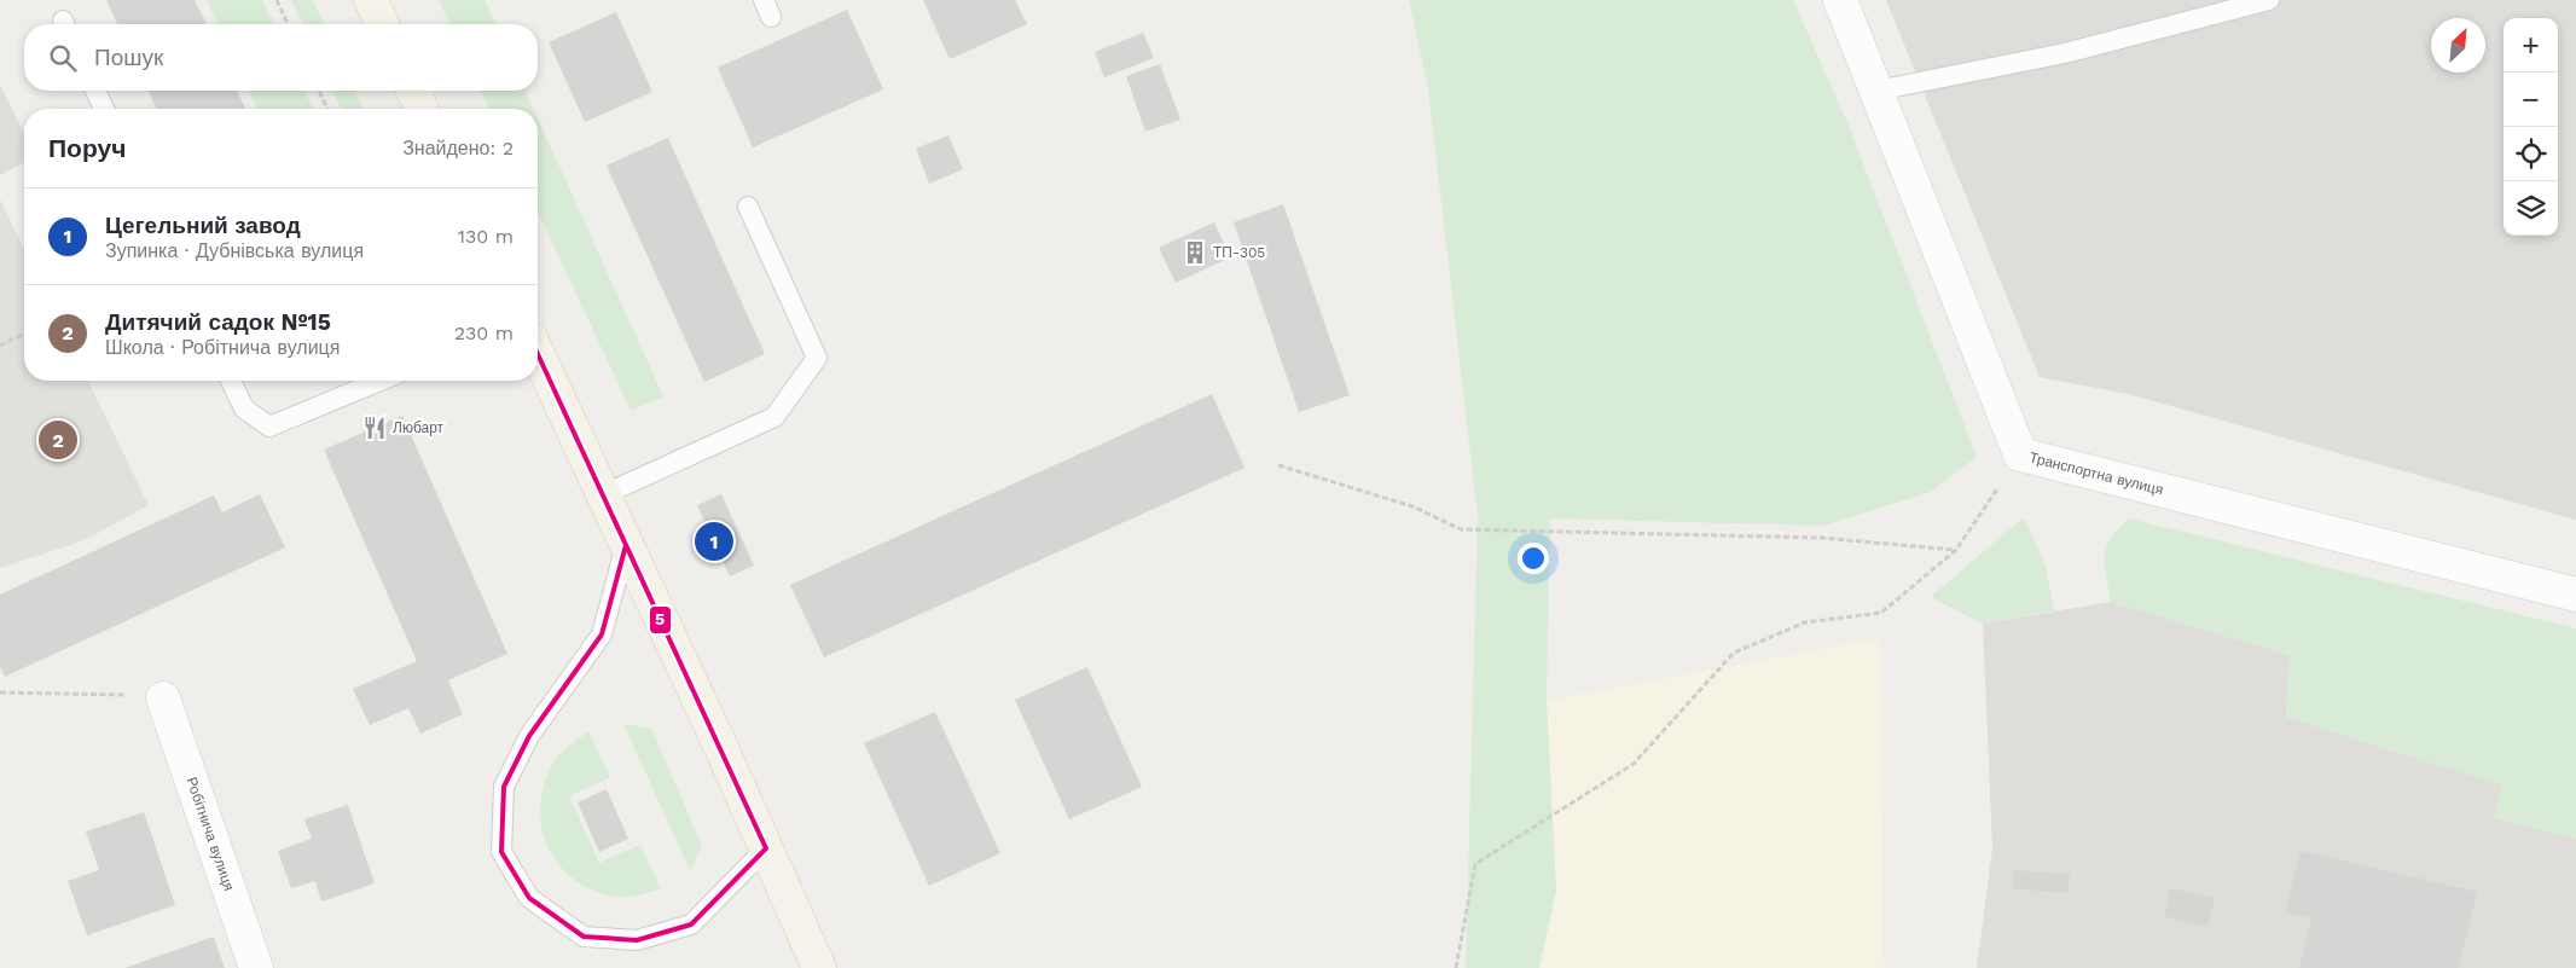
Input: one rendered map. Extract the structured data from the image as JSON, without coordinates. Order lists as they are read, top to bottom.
{
  "streets": {
    "street": ["Транспортна вулиця", "Робітнича вулиця"]
  },
  "places": {
    "building": ["ТП-305"],
    "restaurant": ["Любарт"]
  },
  "lines": ["transit line 5"],
  "north": "top right",
  "page": {
    "map_buttons": ["+", "−"],
    "search": "Пошук",
    "heading": ["Поруч", "Знайдено: 2"],
    "list": [
      {
        "mark": "1",
        "name": "Цегельний завод",
        "note": "Зупинка · Дубнівська вулиця",
        "value": "130 m"
      },
      {
        "mark": "2",
        "name": "Дитячий садок №15",
        "note": "Школа · Робітнича вулиця",
        "value": "230 m"
      }
    ],
    "pins": ["2", "1"]
  }
}
